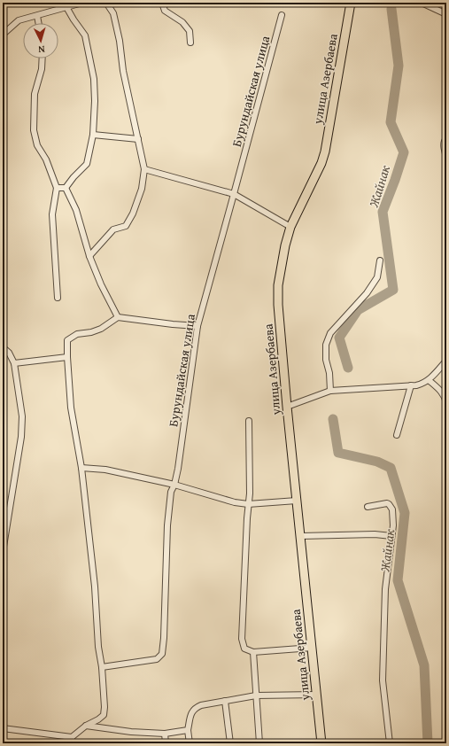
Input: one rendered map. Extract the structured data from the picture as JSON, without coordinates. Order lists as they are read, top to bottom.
{
  "streets": {
    "main road": ["улица Азербаева"],
    "street": ["Бурундайская улица"]
  },
  "water": ["Жайнак"],
  "north": "bottom"
}
